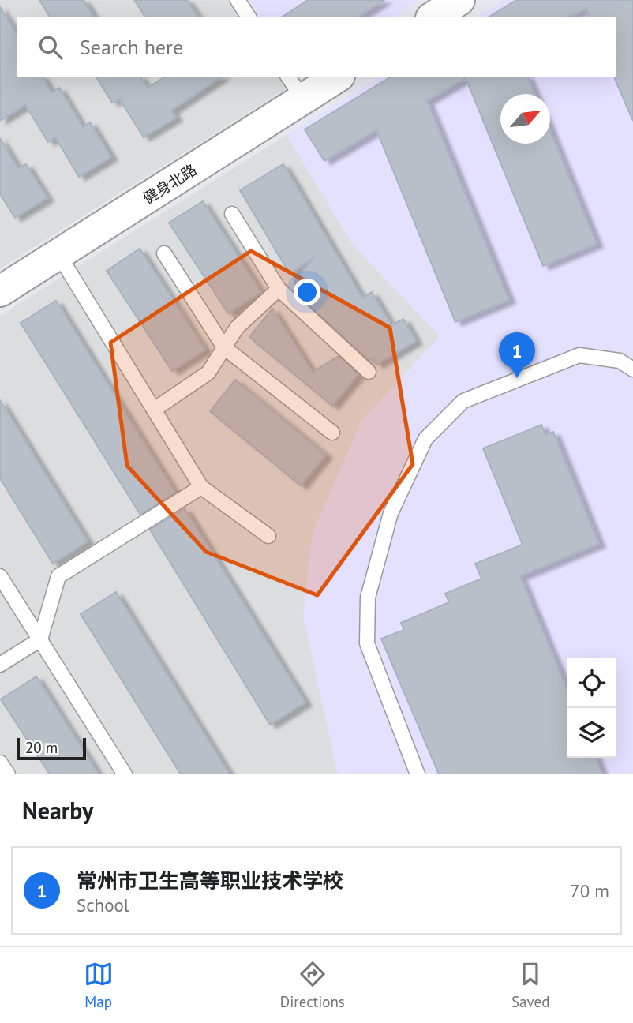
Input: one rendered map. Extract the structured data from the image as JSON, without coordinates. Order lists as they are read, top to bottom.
{
  "streets": {
    "street": ["健身北路"]
  },
  "scale_bar": "20 m",
  "north": "top right",
  "page": {
    "search": "Search here",
    "pins": "1",
    "scale": "20 m",
    "heading": "Nearby",
    "list": [
      {
        "mark": "1",
        "name": "常州市卫生高等职业技术学校",
        "note": "School",
        "value": "70 m"
      }
    ],
    "nav": ["Map", "Directions", "Saved"]
  }
}
